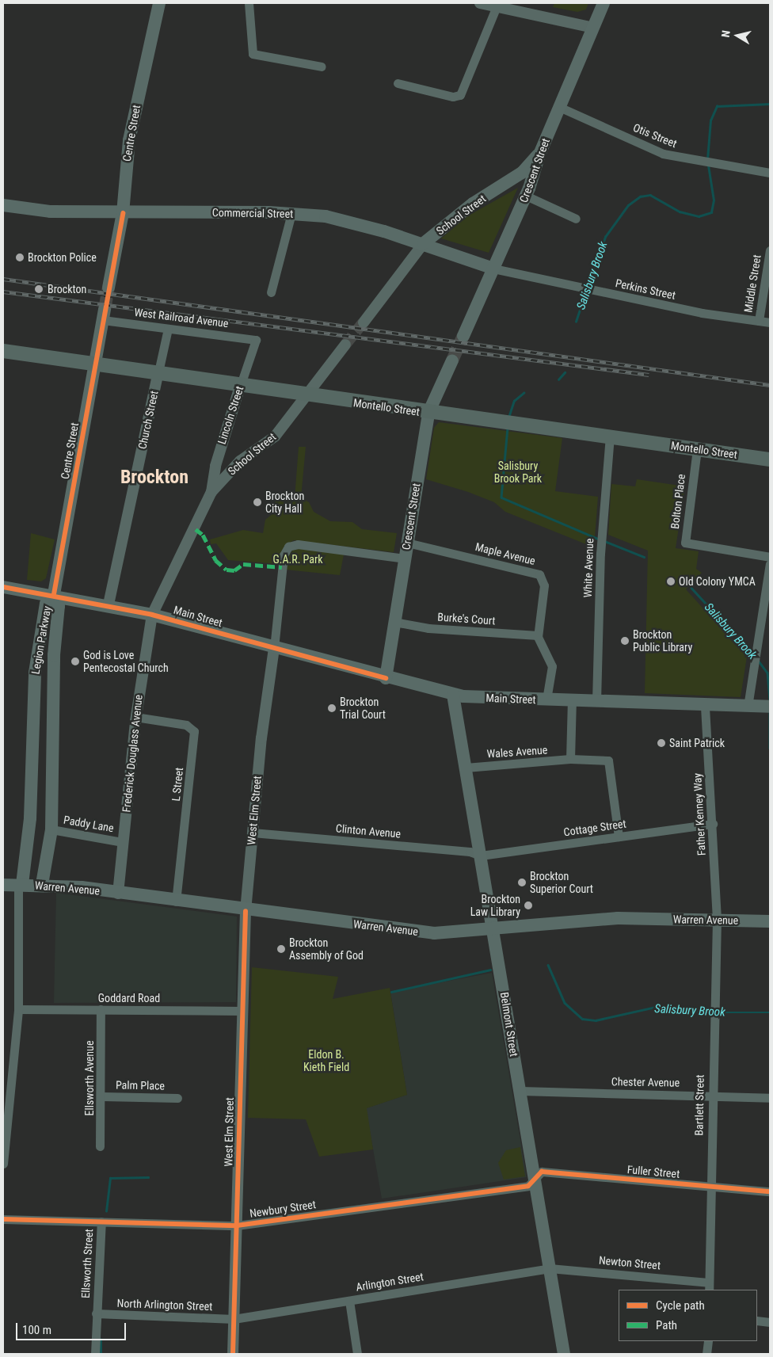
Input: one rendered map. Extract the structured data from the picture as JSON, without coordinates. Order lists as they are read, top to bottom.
{
  "streets": {
    "main road": [
      "Centre Street",
      "Crescent Street",
      "Commercial Street",
      "School Street",
      "Montello Street",
      "Main Street",
      "Legion Parkway",
      "Warren Avenue",
      "Belmont Street"
    ],
    "street": [
      "Otis Street",
      "Middle Street",
      "Perkins Street",
      "West Railroad Avenue",
      "Lincoln Street",
      "Church Street",
      "Bolton Place",
      "Maple Avenue",
      "White Avenue",
      "Burke's Court",
      "Wales Avenue",
      "Frederick Douglass Avenue",
      "L Street",
      "West Elm Street",
      "Father Kenney Way",
      "Paddy Lane",
      "Cottage Street",
      "Clinton Avenue",
      "Goddard Road",
      "Ellsworth Avenue",
      "Chester Avenue",
      "Palm Place",
      "Bartlett Street",
      "Fuller Street",
      "Newbury Street",
      "Newton Street",
      "Ellsworth Street",
      "Arlington Street",
      "North Arlington Street"
    ]
  },
  "crossings": [
    ["Centre Street", "Commercial Street"],
    ["Centre Street", "West Railroad Avenue"],
    ["Centre Street", "Montello Street"],
    ["Centre Street", "Main Street"],
    ["Centre Street", "Legion Parkway"],
    ["Otis Street", "Crescent Street"],
    ["Crescent Street", "Commercial Street"],
    ["Crescent Street", "School Street"],
    ["Crescent Street", "Perkins Street"],
    ["Crescent Street", "Montello Street"],
    ["Crescent Street", "Maple Avenue"],
    ["Crescent Street", "Main Street"],
    ["Crescent Street", "Burke's Court"],
    ["Commercial Street", "School Street"],
    ["Commercial Street", "Perkins Street"],
    ["School Street", "Montello Street"],
    ["School Street", "Lincoln Street"],
    ["School Street", "Main Street"],
    ["School Street", "Frederick Douglass Avenue"],
    ["Middle Street", "Perkins Street"],
    ["West Railroad Avenue", "Lincoln Street"],
    ["West Railroad Avenue", "Church Street"],
    ["Montello Street", "Lincoln Street"],
    ["Montello Street", "Church Street"],
    ["Montello Street", "Bolton Place"],
    ["Montello Street", "White Avenue"],
    ["Church Street", "Main Street"],
    ["Maple Avenue", "Burke's Court"],
    ["White Avenue", "Main Street"],
    ["Main Street", "Legion Parkway"],
    ["Main Street", "Frederick Douglass Avenue"],
    ["Main Street", "West Elm Street"],
    ["Main Street", "Father Kenney Way"],
    ["Main Street", "Belmont Street"],
    ["Legion Parkway", "Paddy Lane"],
    ["Legion Parkway", "Warren Avenue"],
    ["Wales Avenue", "Cottage Street"],
    ["Wales Avenue", "Belmont Street"],
    ["Frederick Douglass Avenue", "L Street"],
    ["Frederick Douglass Avenue", "Paddy Lane"],
    ["Frederick Douglass Avenue", "Warren Avenue"],
    ["L Street", "Warren Avenue"],
    ["West Elm Street", "Clinton Avenue"],
    ["West Elm Street", "Warren Avenue"],
    ["West Elm Street", "Goddard Road"],
    ["West Elm Street", "Newbury Street"],
    ["West Elm Street", "Arlington Street"],
    ["West Elm Street", "North Arlington Street"],
    ["Father Kenney Way", "Cottage Street"],
    ["Father Kenney Way", "Warren Avenue"],
    ["Father Kenney Way", "Bartlett Street"],
    ["Cottage Street", "Clinton Avenue"],
    ["Cottage Street", "Belmont Street"],
    ["Clinton Avenue", "Belmont Street"],
    ["Warren Avenue", "Belmont Street"],
    ["Warren Avenue", "Bartlett Street"],
    ["Goddard Road", "Ellsworth Avenue"],
    ["Belmont Street", "Chester Avenue"],
    ["Belmont Street", "Fuller Street"],
    ["Belmont Street", "Newbury Street"],
    ["Belmont Street", "Newton Street"],
    ["Belmont Street", "Arlington Street"],
    ["Ellsworth Avenue", "Palm Place"],
    ["Chester Avenue", "Bartlett Street"],
    ["Bartlett Street", "Fuller Street"],
    ["Bartlett Street", "Newton Street"],
    ["Fuller Street", "Newbury Street"],
    ["Newbury Street", "Ellsworth Street"],
    ["Newton Street", "Arlington Street"],
    ["Ellsworth Street", "North Arlington Street"],
    ["Arlington Street", "North Arlington Street"]
  ],
  "districts": ["Brockton"],
  "water": ["Salisbury Brook"],
  "parks": ["Salisbury Brook Park", "G.A.R. Park", "Eldon B. Kieth Field"],
  "places": [
    "Brockton Police",
    "Brockton",
    "Brockton City Hall",
    "Old Colony YMCA",
    "Brockton Public Library",
    "God is Love Pentecostal Church",
    "Brockton Trial Court",
    "Saint Patrick",
    "Brockton Superior Court",
    "Brockton Law Library",
    "Brockton Assembly of God"
  ],
  "legend": ["Cycle path", "Path"],
  "scale_bar": "100 m",
  "north": "left"
}
